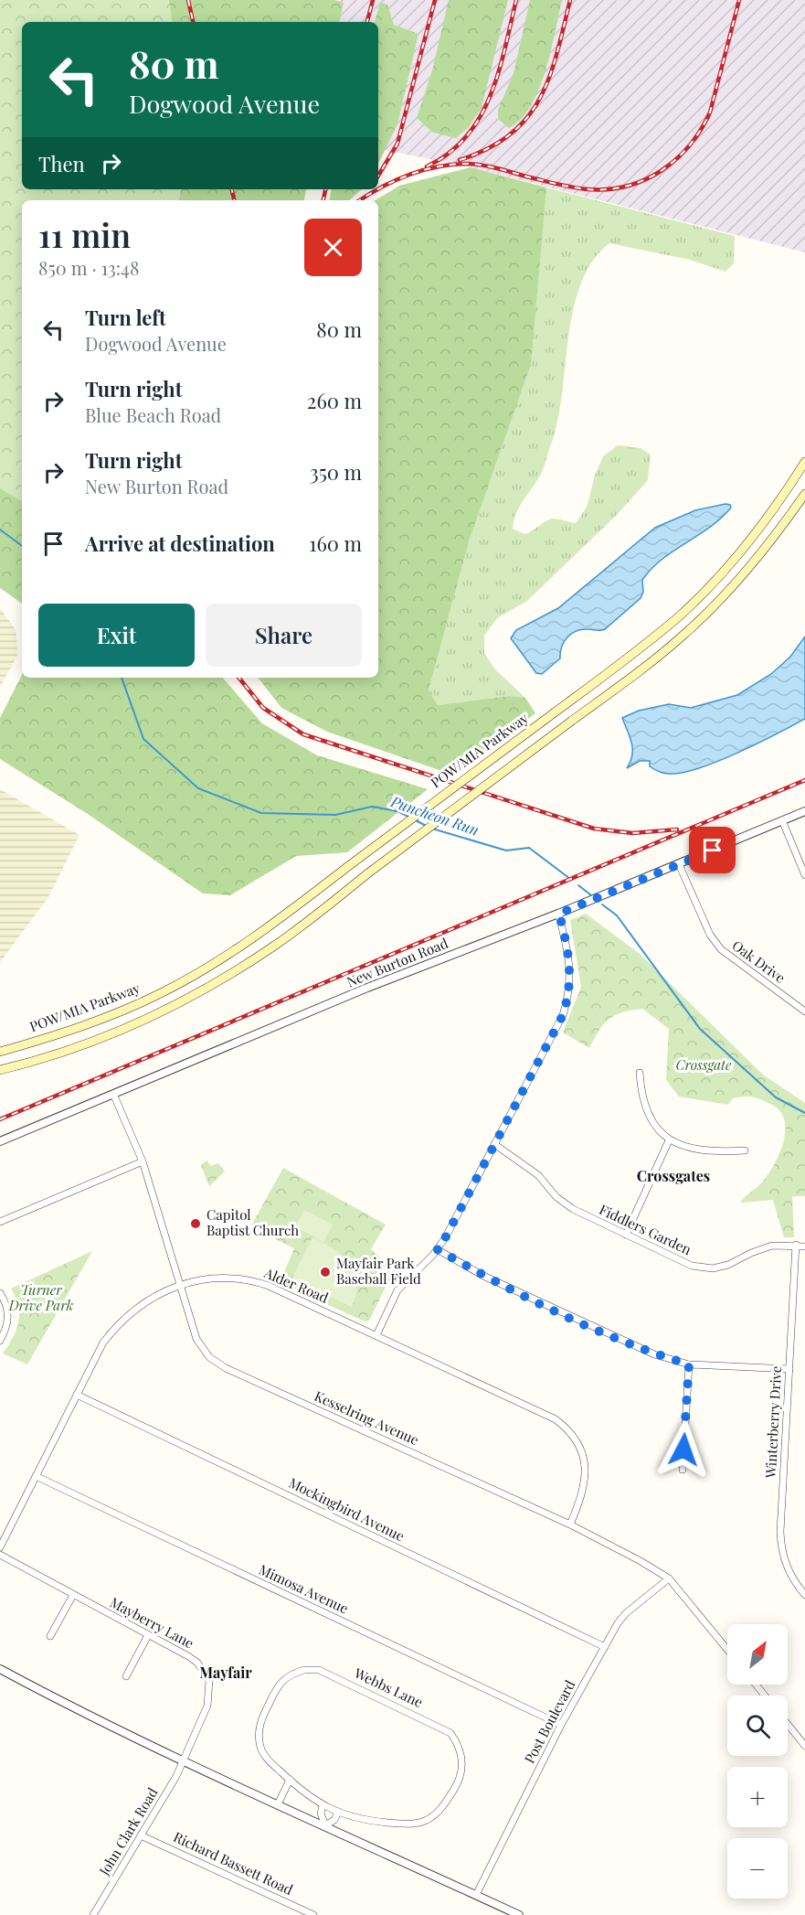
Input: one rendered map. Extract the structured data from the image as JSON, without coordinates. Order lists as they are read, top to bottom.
{
  "streets": {
    "main road": ["POW/MIA Parkway"],
    "street": [
      "Oak Drive",
      "New Burton Road",
      "Fiddlers Garden",
      "Alder Road",
      "Kesselring Avenue",
      "Winterberry Drive",
      "Mockingbird Avenue",
      "Mimosa Avenue",
      "Mayberry Lane",
      "Webbs Lane",
      "Post Boulevard",
      "John Clark Road",
      "Richard Bassett Road"
    ]
  },
  "crossings": [
    ["Oak Drive", "New Burton Road"],
    ["New Burton Road", "Kesselring Avenue"],
    ["Fiddlers Garden", "Winterberry Drive"],
    ["Alder Road", "Kesselring Avenue"],
    ["Alder Road", "Mockingbird Avenue"],
    ["Alder Road", "Mimosa Avenue"],
    ["Kesselring Avenue", "Post Boulevard"],
    ["Mockingbird Avenue", "Post Boulevard"],
    ["Mimosa Avenue", "Post Boulevard"],
    ["Mayberry Lane", "John Clark Road"],
    ["John Clark Road", "Richard Bassett Road"]
  ],
  "districts": ["Crossgates", "Mayfair"],
  "water": ["Puncheon Run"],
  "parks": ["Crossgate", "Turner Drive Park"],
  "places": ["Capitol Baptist Church", "Mayfair Park Baseball Field"],
  "north": "top right",
  "page": {
    "turn": ["80 m", "Dogwood Avenue"],
    "then": "Then",
    "heading": ["11 min", "850 m · 13:48"],
    "list": [
      {
        "name": "Turn left",
        "note": "Dogwood Avenue",
        "value": "80 m"
      },
      {
        "name": "Turn right",
        "note": "Blue Beach Road",
        "value": "260 m"
      },
      {
        "name": "Turn right",
        "note": "New Burton Road",
        "value": "350 m"
      },
      {
        "name": "Arrive at destination",
        "value": "160 m"
      }
    ],
    "buttons": ["Exit", "Share"],
    "map_buttons": ["+", "−"]
  }
}
